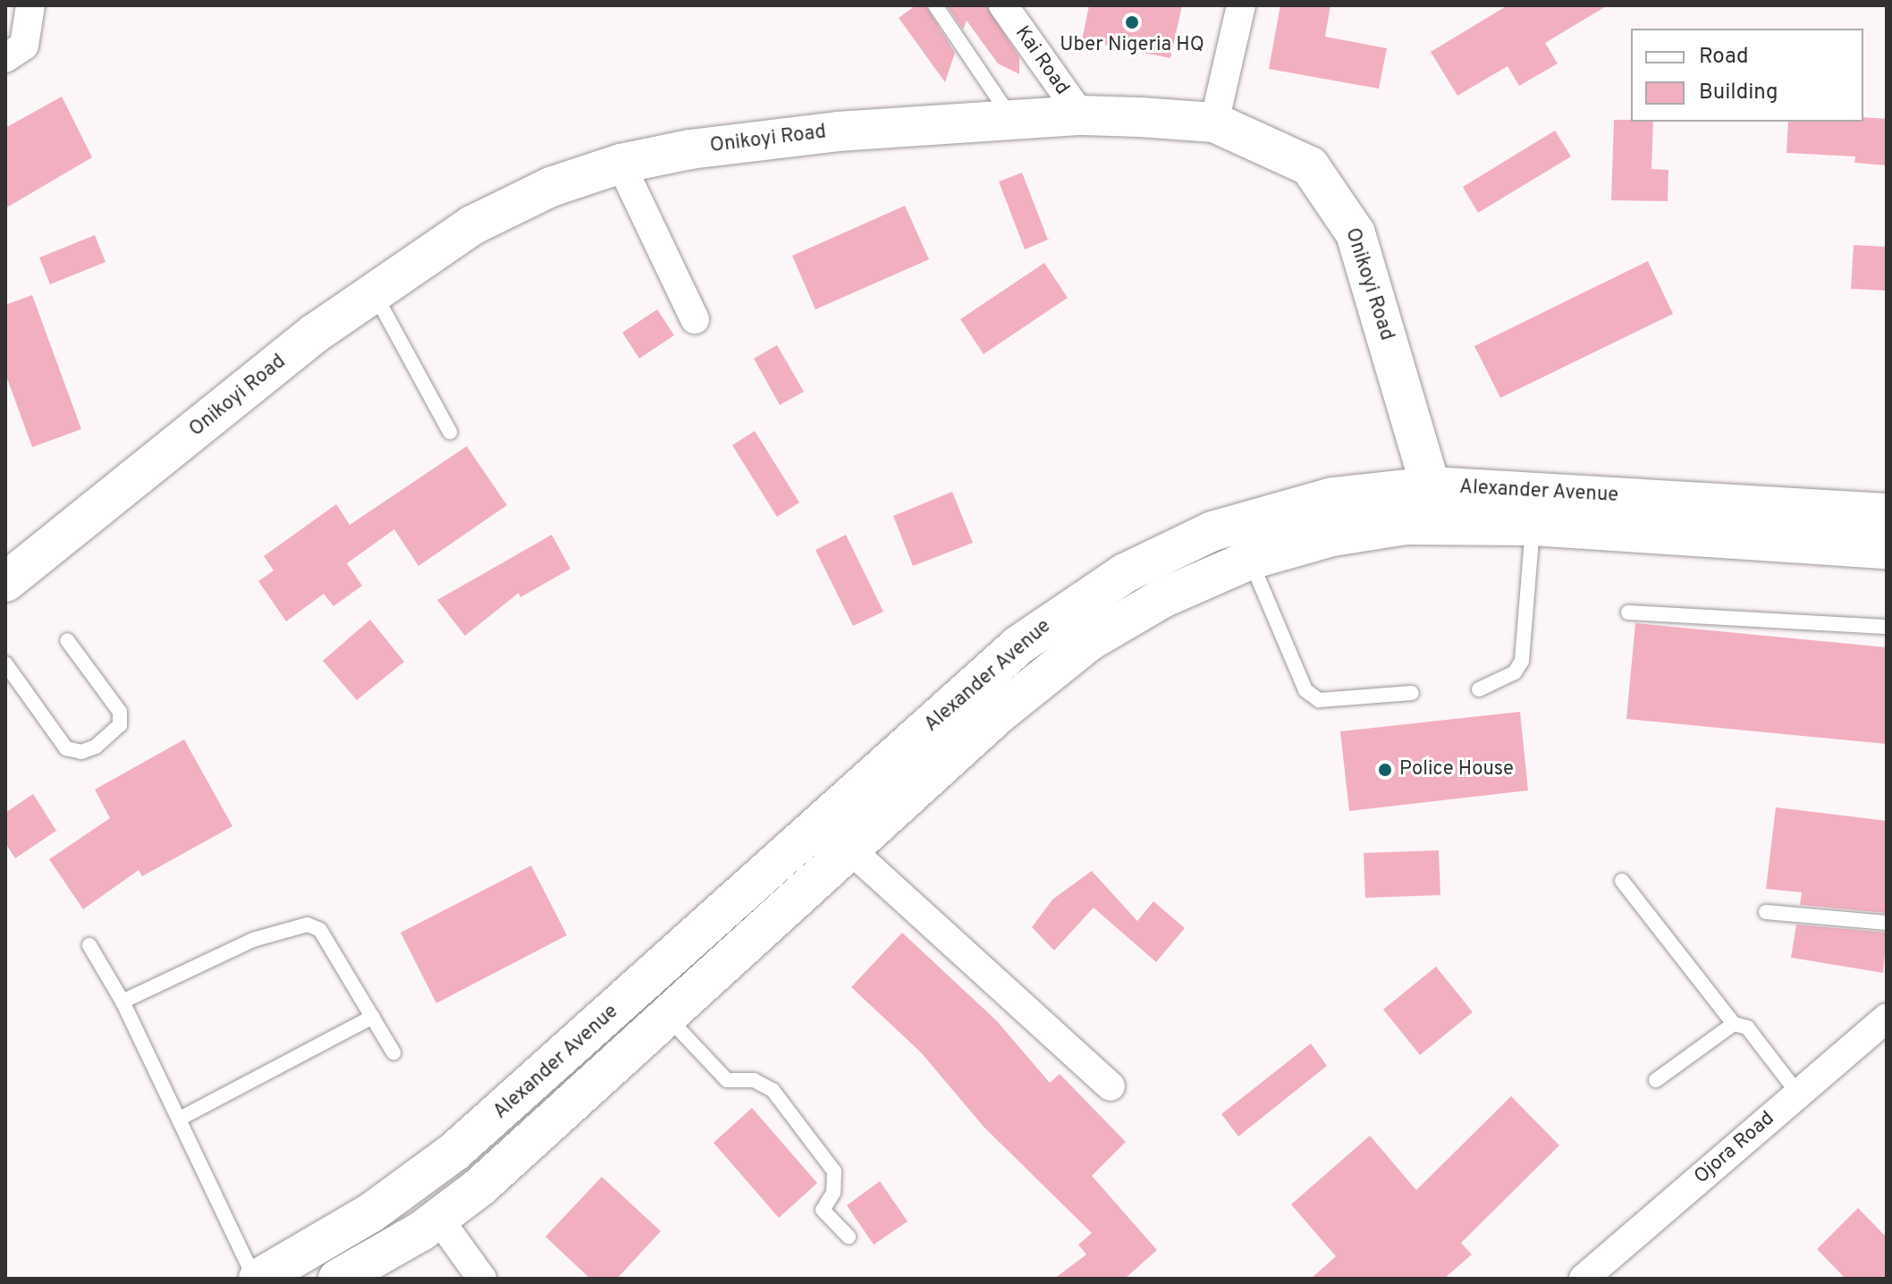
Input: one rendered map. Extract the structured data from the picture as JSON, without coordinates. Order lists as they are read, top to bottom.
{
  "streets": {
    "main road": ["Onikoyi Road", "Alexander Avenue"],
    "street": ["Kai Road", "Ojora Road"]
  },
  "crossings": [
    ["Kai Road", "Onikoyi Road"],
    ["Onikoyi Road", "Alexander Avenue"]
  ],
  "places": ["Uber Nigeria HQ", "Police House"],
  "legend": ["Road", "Building"]
}
